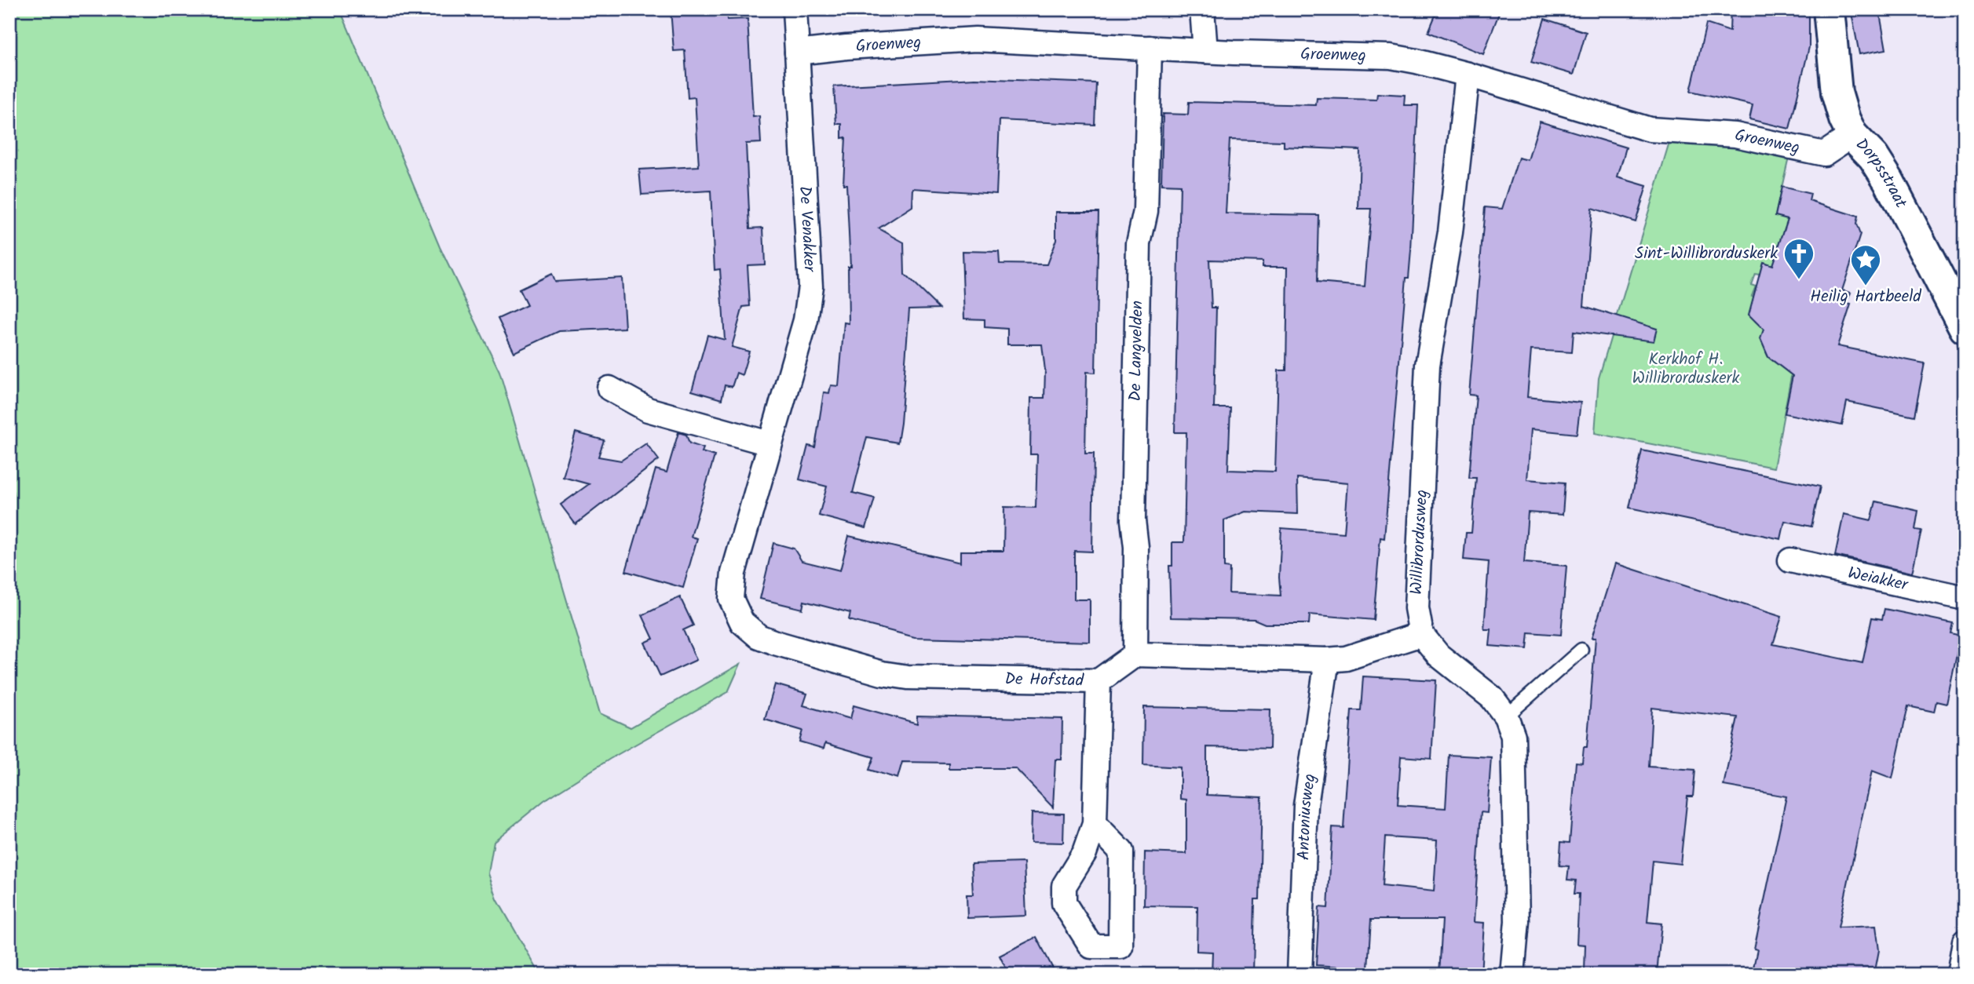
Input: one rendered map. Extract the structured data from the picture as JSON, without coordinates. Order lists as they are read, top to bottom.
{
  "streets": {
    "street": [
      "Groenweg",
      "Dorpsstraat",
      "De Venakker",
      "De Langvelden",
      "Willibrordusweg",
      "Weiakker",
      "De Hofstad",
      "Antoniusweg"
    ]
  },
  "crossings": [
    ["Groenweg", "Dorpsstraat"],
    ["Groenweg", "De Venakker"],
    ["Groenweg", "De Langvelden"],
    ["Groenweg", "Willibrordusweg"],
    ["De Venakker", "De Hofstad"],
    ["De Langvelden", "De Hofstad"]
  ],
  "parks": ["Kerkhof H. Willibrorduskerk"],
  "places": {
    "church": ["Sint-Willibrorduskerk"],
    "place": ["Heilig Hartbeeld"]
  }
}
